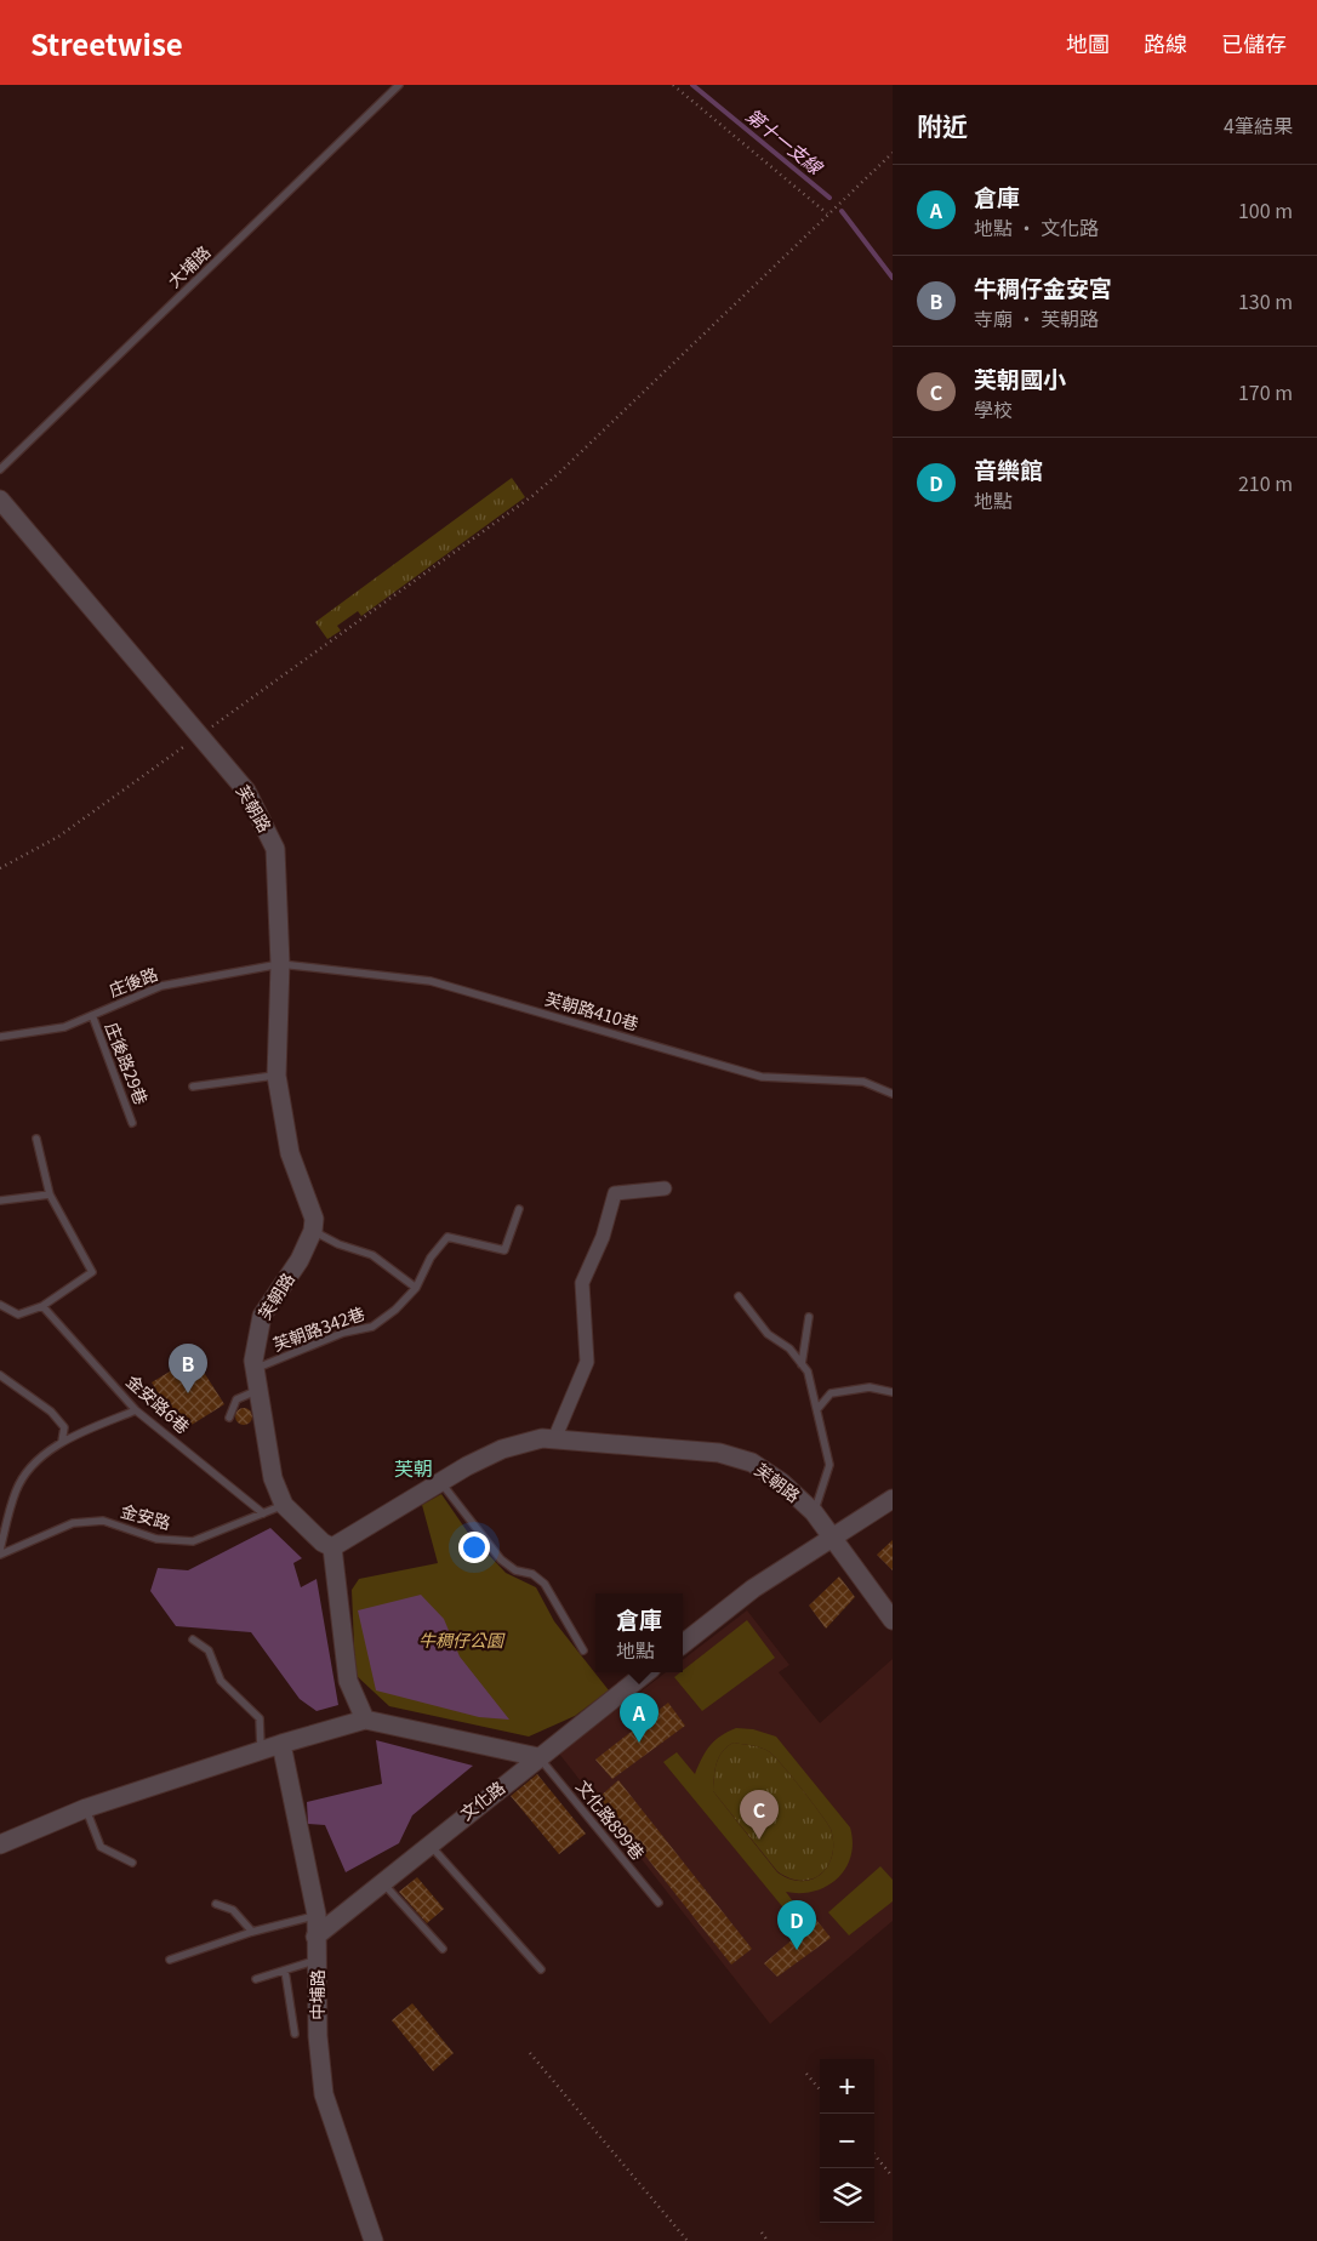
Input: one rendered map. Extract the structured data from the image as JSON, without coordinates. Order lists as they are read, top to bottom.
{
  "streets": {
    "street": ["芙朝路", "文化路", "中埔路"],
    "lane": [
      "大埔路",
      "庄後路",
      "芙朝路410巷",
      "庄後路29巷",
      "芙朝路342巷",
      "金安路6巷",
      "金安路",
      "文化路899巷"
    ]
  },
  "crossings": [
    ["芙朝路", "庄後路"],
    ["芙朝路", "芙朝路410巷"],
    ["芙朝路", "芙朝路342巷"],
    ["芙朝路", "金安路"],
    ["庄後路", "芙朝路410巷"],
    ["庄後路", "庄後路29巷"],
    ["金安路6巷", "金安路"],
    ["文化路", "文化路899巷"],
    ["文化路", "中埔路"]
  ],
  "districts": ["芙朝"],
  "water": ["第十一支線"],
  "parks": ["牛稠仔公園"],
  "page": {
    "header": "Streetwise",
    "nav": ["地圖", "路線", "已儲存"],
    "heading": ["附近", "4筆結果"],
    "list": [
      {
        "mark": "A",
        "name": "倉庫",
        "note": "地點 · 文化路",
        "value": "100 m"
      },
      {
        "mark": "B",
        "name": "牛稠仔金安宮",
        "note": "寺廟 · 芙朝路",
        "value": "130 m"
      },
      {
        "mark": "C",
        "name": "芙朝國小",
        "note": "學校",
        "value": "170 m"
      },
      {
        "mark": "D",
        "name": "音樂館",
        "note": "地點",
        "value": "210 m"
      }
    ],
    "pins": [
      "B",
      "A",
      "C",
      "D"
    ],
    "popup": ["倉庫", "地點"],
    "map_buttons": ["+", "−"]
  }
}
